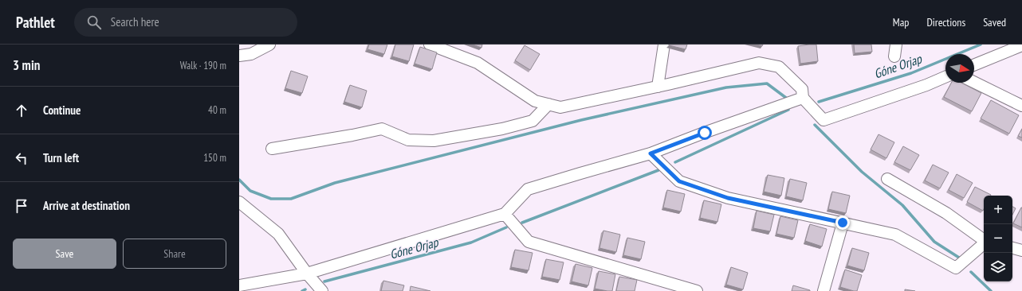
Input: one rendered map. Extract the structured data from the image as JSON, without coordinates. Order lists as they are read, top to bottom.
{
  "water": ["Góne Orjap"],
  "north": "right",
  "page": {
    "header": "Pathlet",
    "search": "Search here",
    "nav": ["Map", "Directions", "Saved"],
    "heading": ["3 min", "Walk · 190 m"],
    "list": [
      ["Continue", "40 m"],
      ["Turn left", "150 m"],
      "Arrive at destination"
    ],
    "map_buttons": ["+", "−"],
    "buttons": ["Save", "Share"]
  }
}
